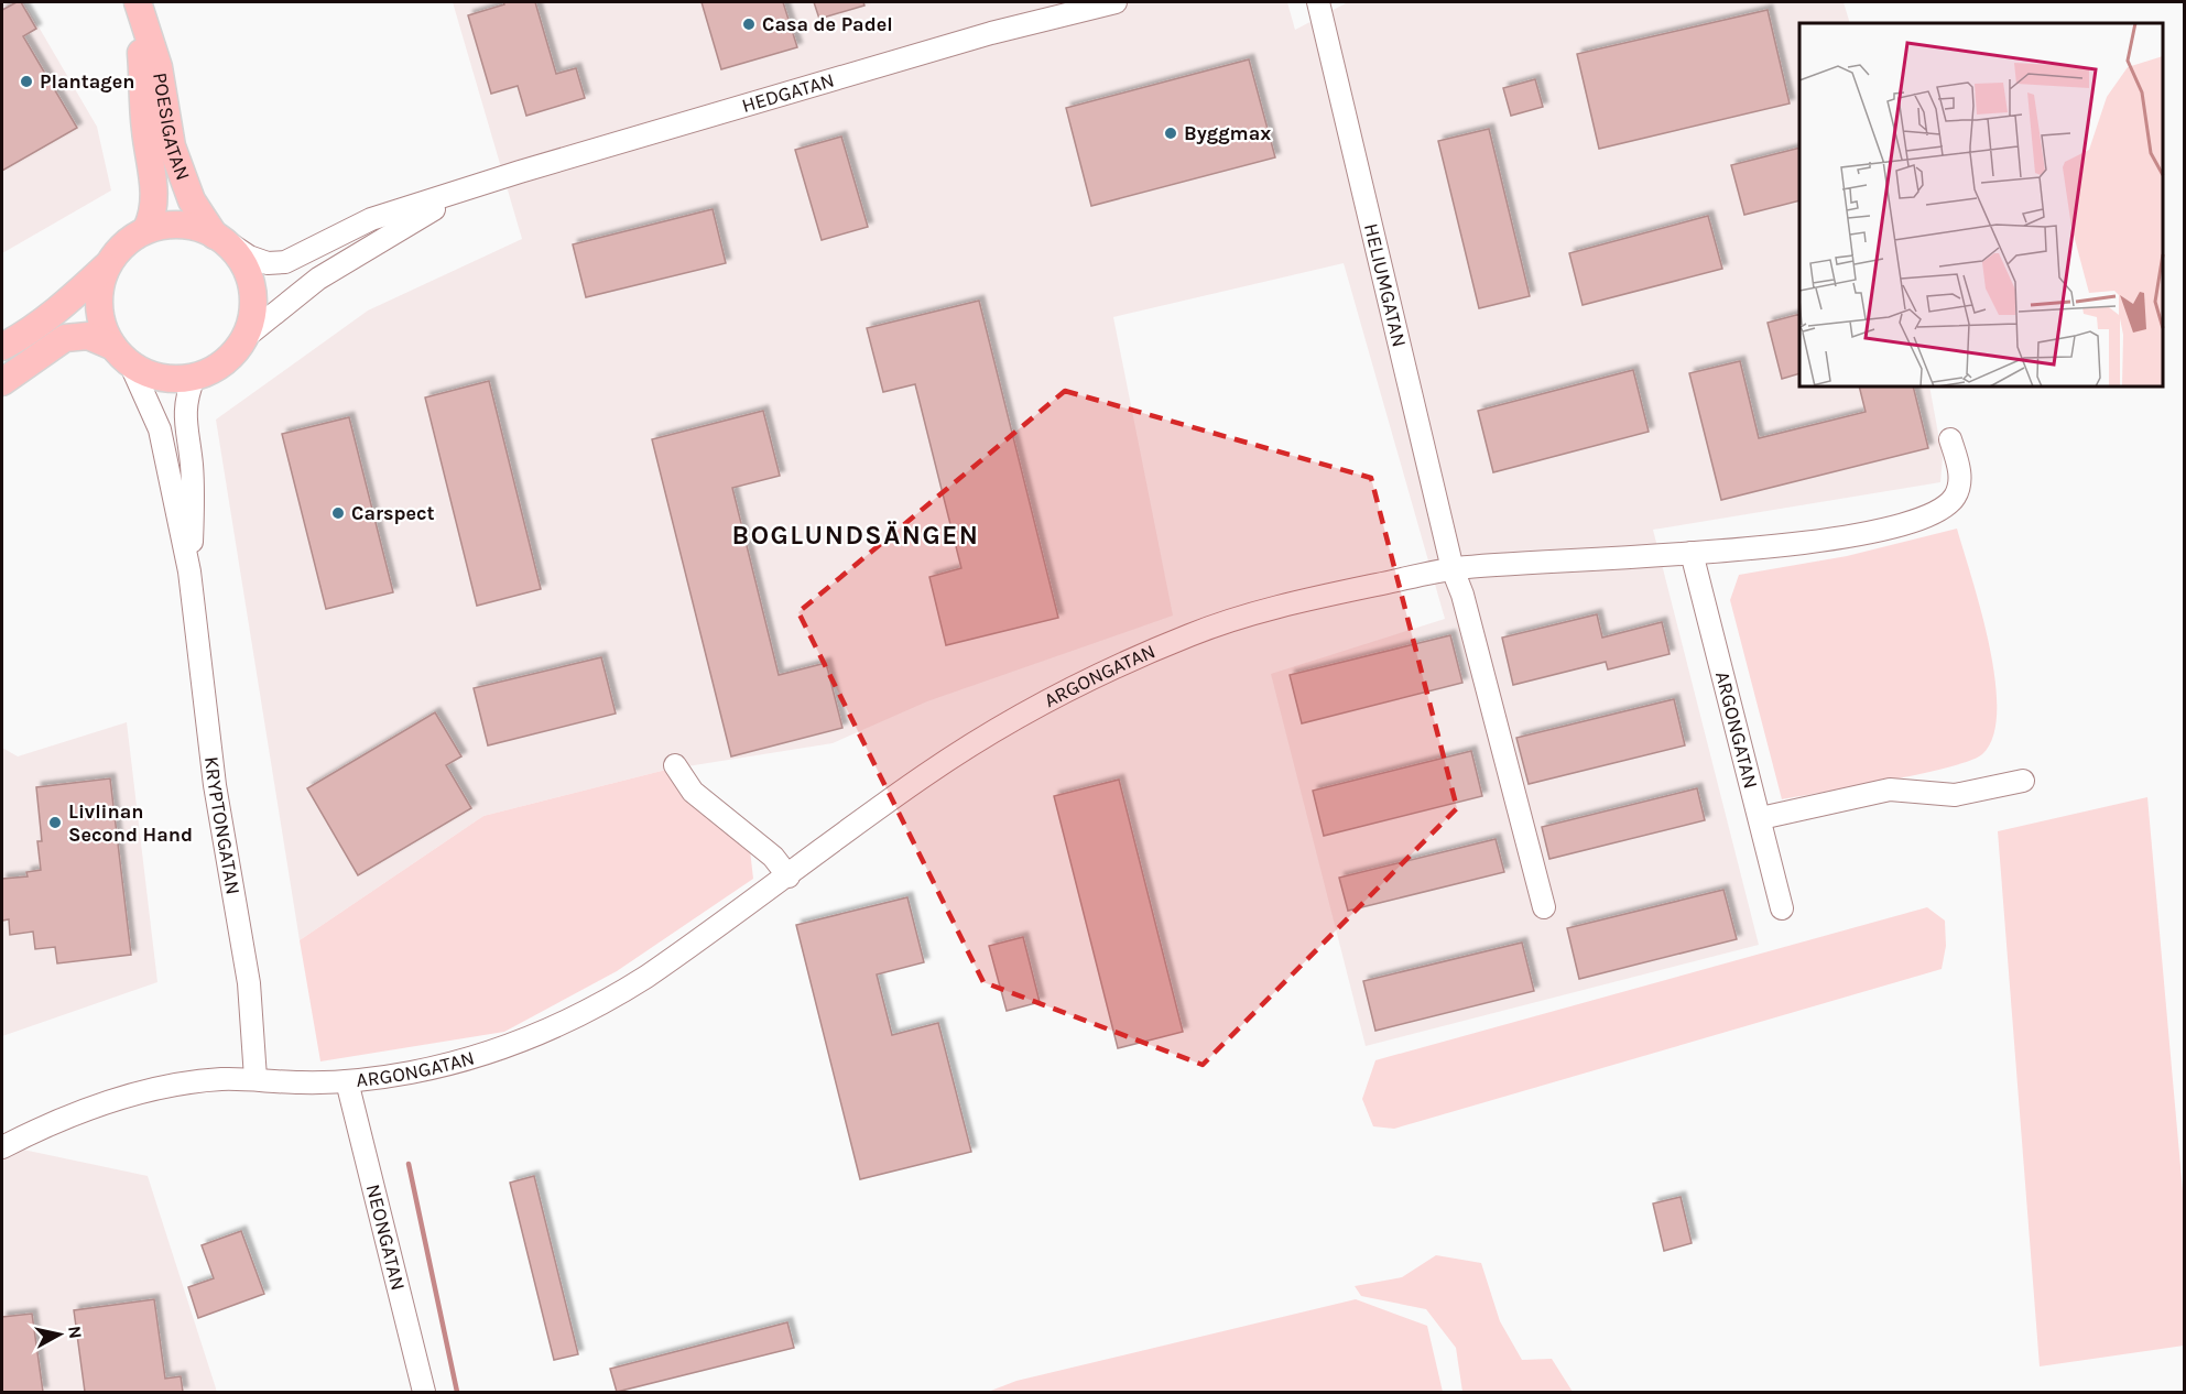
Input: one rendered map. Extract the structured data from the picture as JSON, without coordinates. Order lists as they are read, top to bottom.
{
  "streets": {
    "main road": ["POESIGATAN"],
    "street": [
      "HEDGATAN",
      "HELIUMGATAN",
      "ARGONGATAN",
      "KRYPTONGATAN",
      "NEONGATAN"
    ]
  },
  "crossings": [
    ["HEDGATAN", "POESIGATAN"],
    ["HEDGATAN", "KRYPTONGATAN"],
    ["POESIGATAN", "KRYPTONGATAN"],
    ["HELIUMGATAN", "ARGONGATAN"],
    ["ARGONGATAN", "KRYPTONGATAN"],
    ["ARGONGATAN", "NEONGATAN"]
  ],
  "districts": ["BOGLUNDSÄNGEN"],
  "places": [
    "Casa de Padel",
    "Plantagen",
    "Byggmax",
    "Carspect",
    "Livlinan Second Hand"
  ],
  "north": "right"
}
